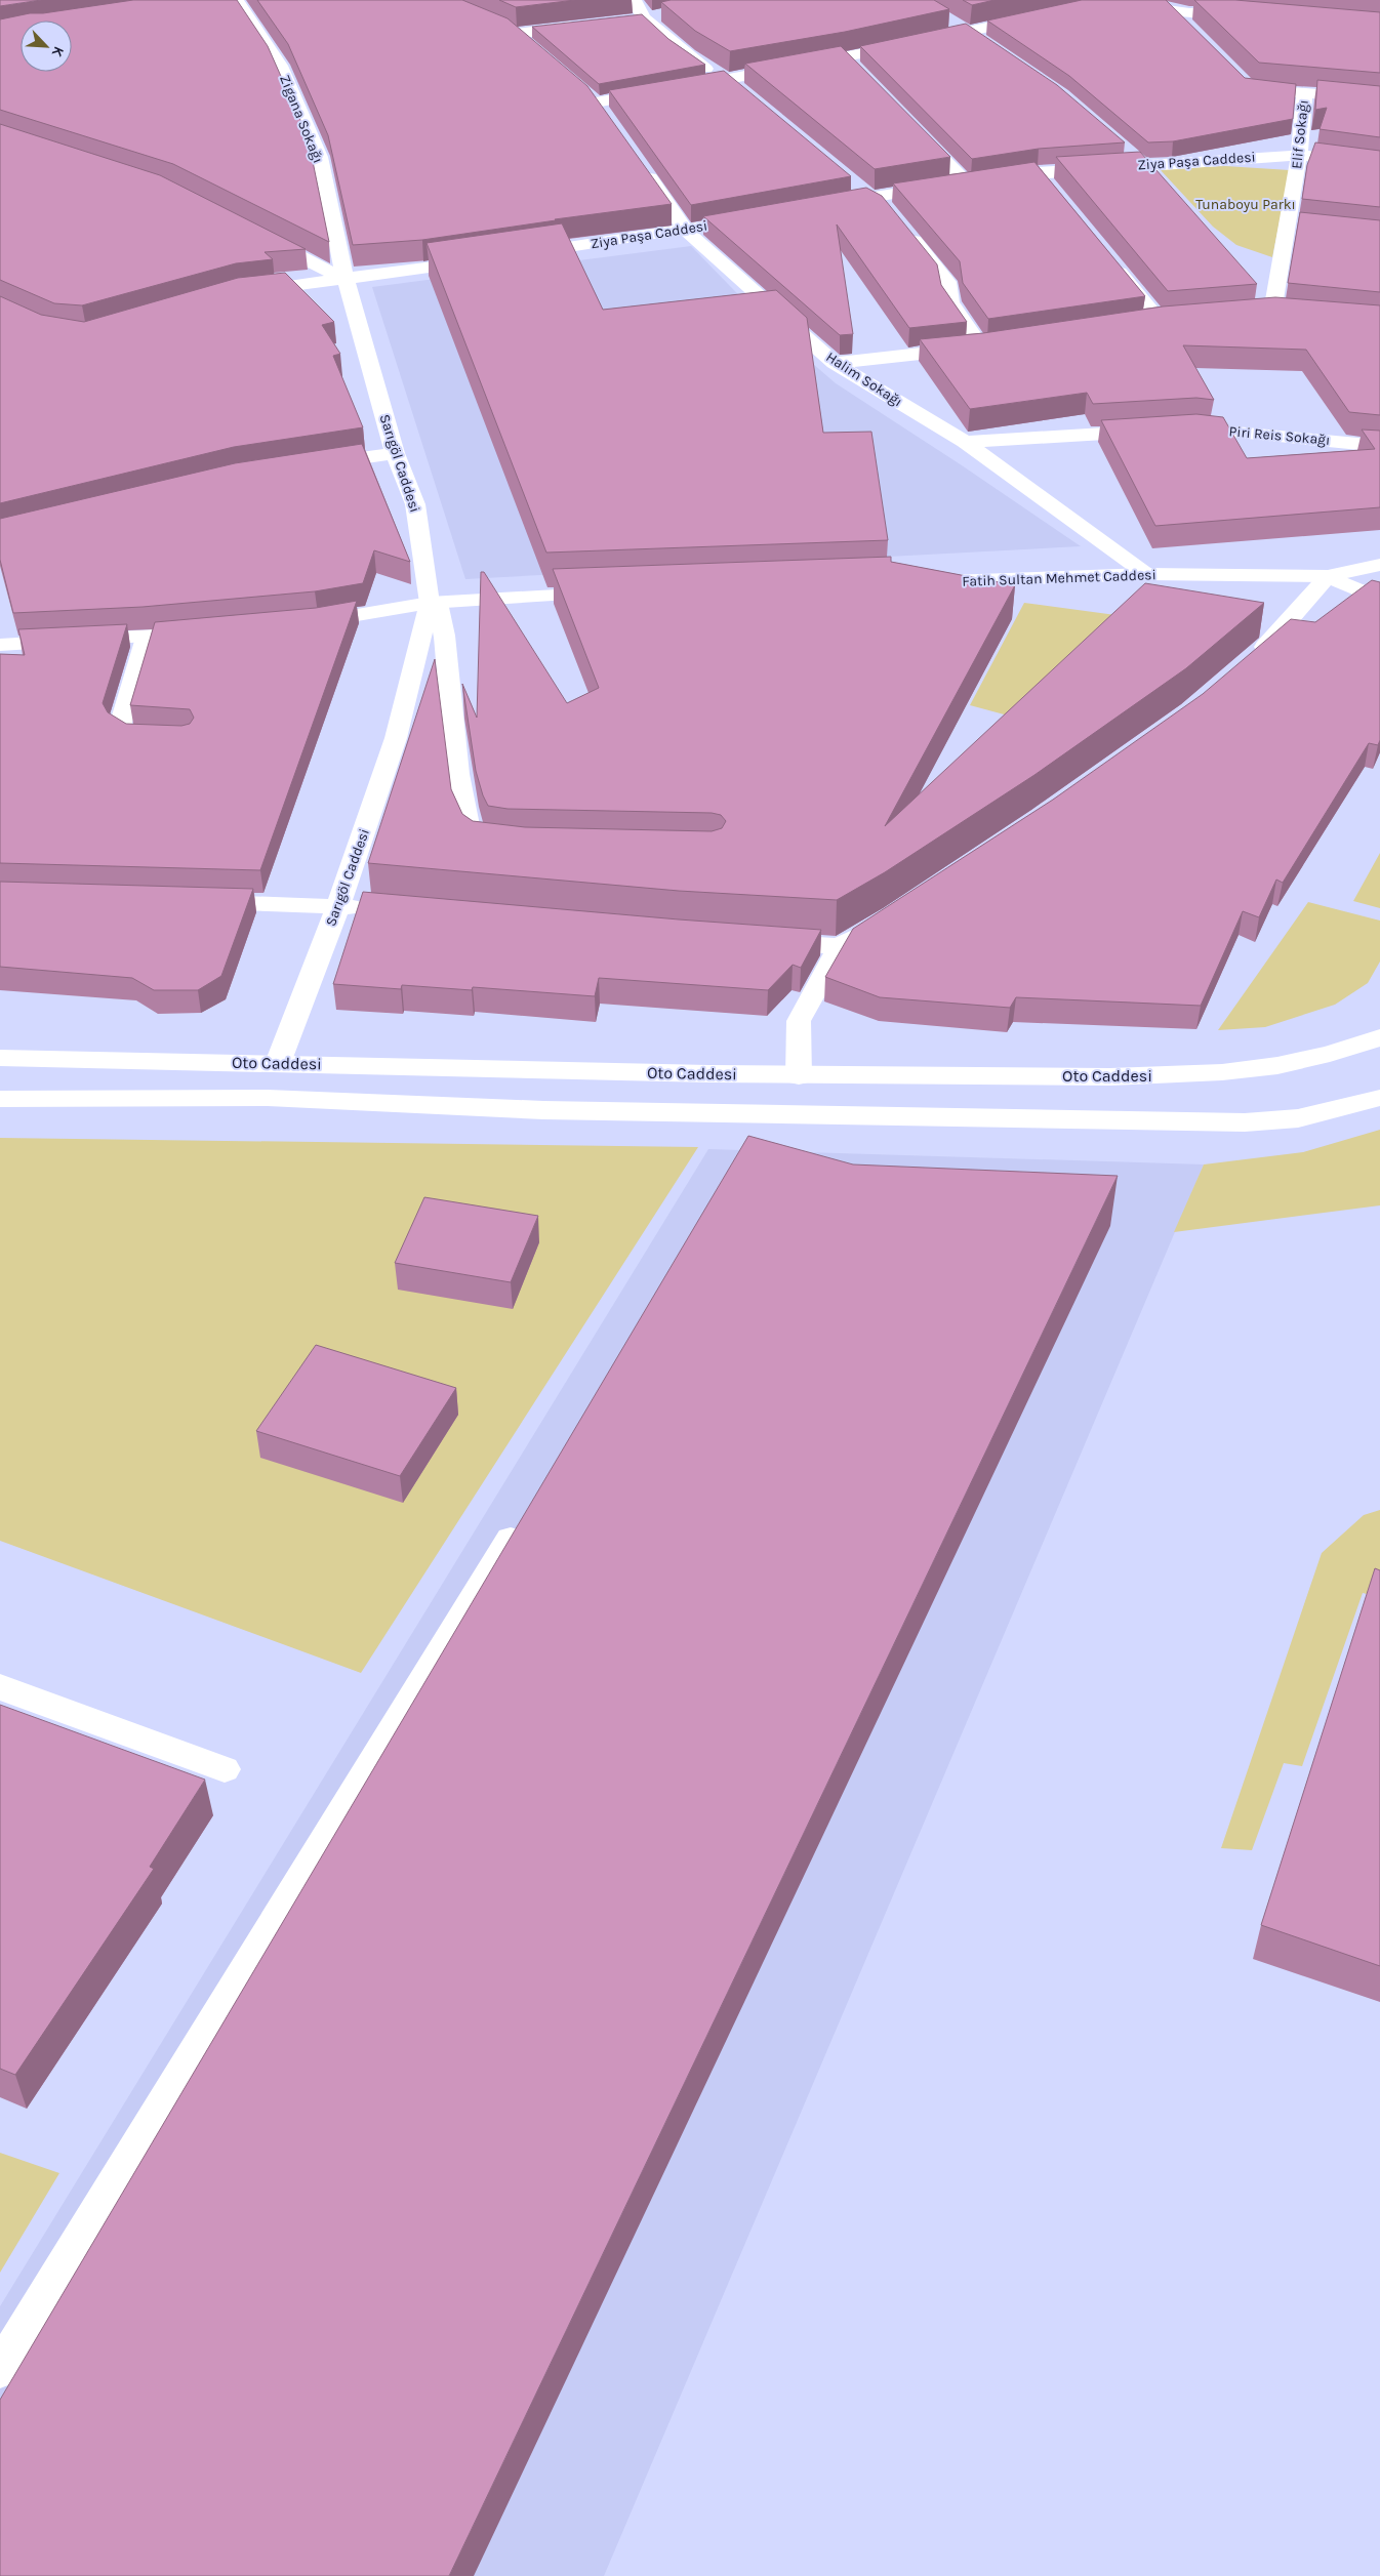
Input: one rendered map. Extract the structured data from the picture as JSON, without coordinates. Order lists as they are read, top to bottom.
{
  "streets": {
    "street": [
      "Zigana Sokağı",
      "Elif Sokağı",
      "Ziya Paşa Caddesi",
      "Halim Sokağı",
      "Piri Reis Sokağı",
      "Sarıgöl Caddesi",
      "Fatih Sultan Mehmet Caddesi",
      "Oto Caddesi"
    ]
  },
  "crossings": [
    ["Zigana Sokağı", "Sarıgöl Caddesi"],
    ["Elif Sokağı", "Ziya Paşa Caddesi"],
    ["Ziya Paşa Caddesi", "Halim Sokağı"],
    ["Halim Sokağı", "Piri Reis Sokağı"],
    ["Halim Sokağı", "Fatih Sultan Mehmet Caddesi"],
    ["Sarıgöl Caddesi", "Oto Caddesi"]
  ],
  "parks": ["Tunaboyu Parkı"],
  "north": "bottom right"
}
